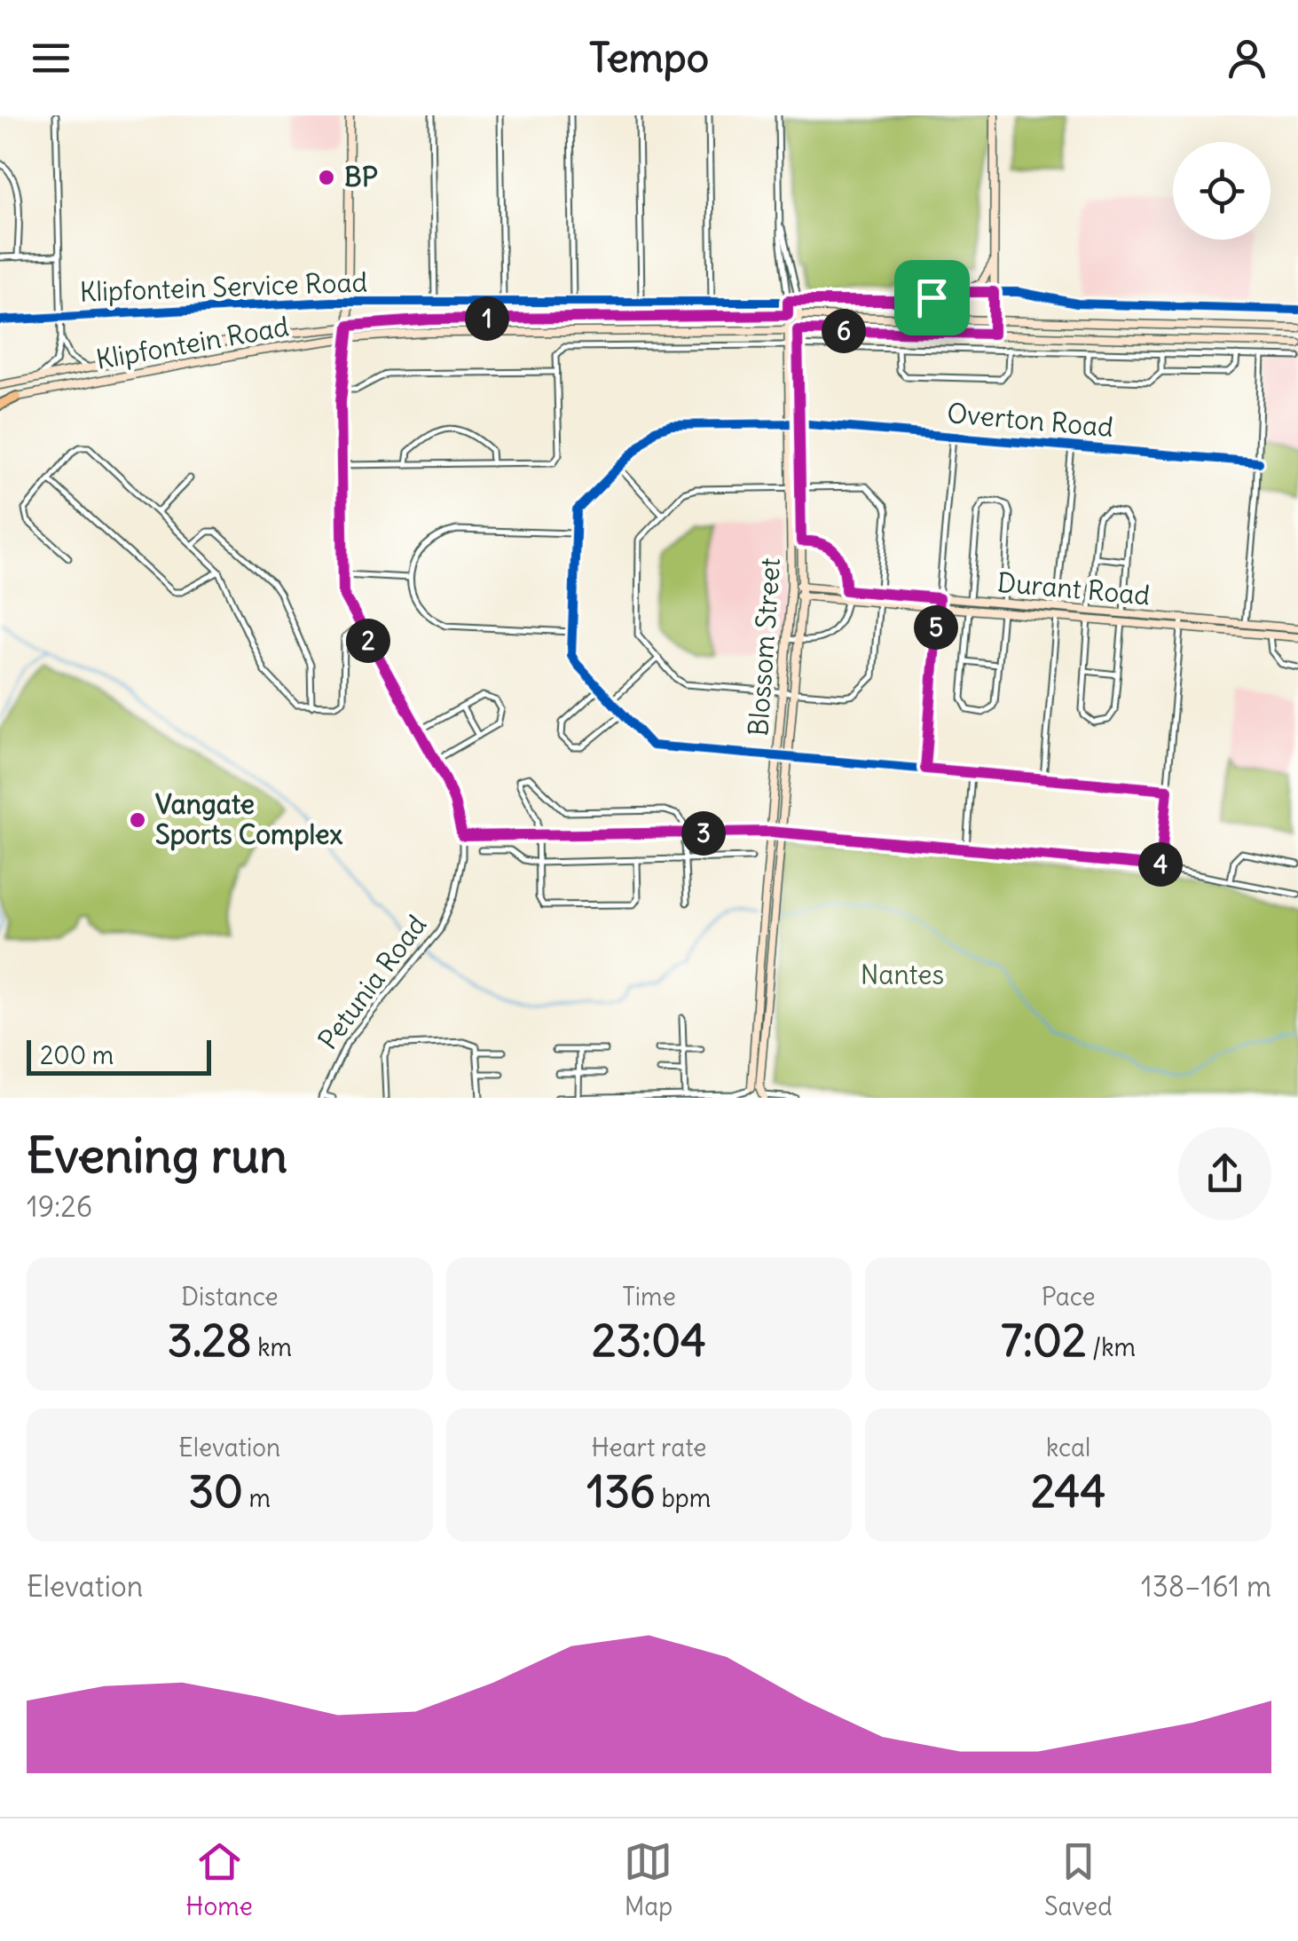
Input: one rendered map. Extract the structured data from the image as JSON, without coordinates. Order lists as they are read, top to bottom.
{
  "streets": {
    "street": [
      "Klipfontein Service Road",
      "Klipfontein Road",
      "Overton Road",
      "Durant Road",
      "Blossom Street",
      "Petunia Road"
    ]
  },
  "crossings": [
    ["Klipfontein Service Road", "Blossom Street"],
    ["Klipfontein Road", "Blossom Street"],
    ["Klipfontein Road", "Petunia Road"],
    ["Overton Road", "Blossom Street"],
    ["Durant Road", "Blossom Street"]
  ],
  "parks": ["Nantes"],
  "places": ["BP", "Vangate Sports Complex"],
  "scale_bar": "200 m",
  "page": {
    "header": "Tempo",
    "pins": [
      "1",
      "6",
      "5",
      "2",
      "3",
      "4"
    ],
    "scale": "200 m",
    "heading": ["Evening run", "19:26"],
    "stats": [
      ["Distance", "3.28 km"],
      ["Time", "23:04"],
      ["Pace", "7:02 /km"],
      ["Elevation", "30 m"],
      ["Heart rate", "136 bpm"],
      ["kcal", "244"]
    ],
    "chart": ["Elevation", "138–161 m"],
    "tabs": ["Home", "Map", "Saved"]
  }
}
